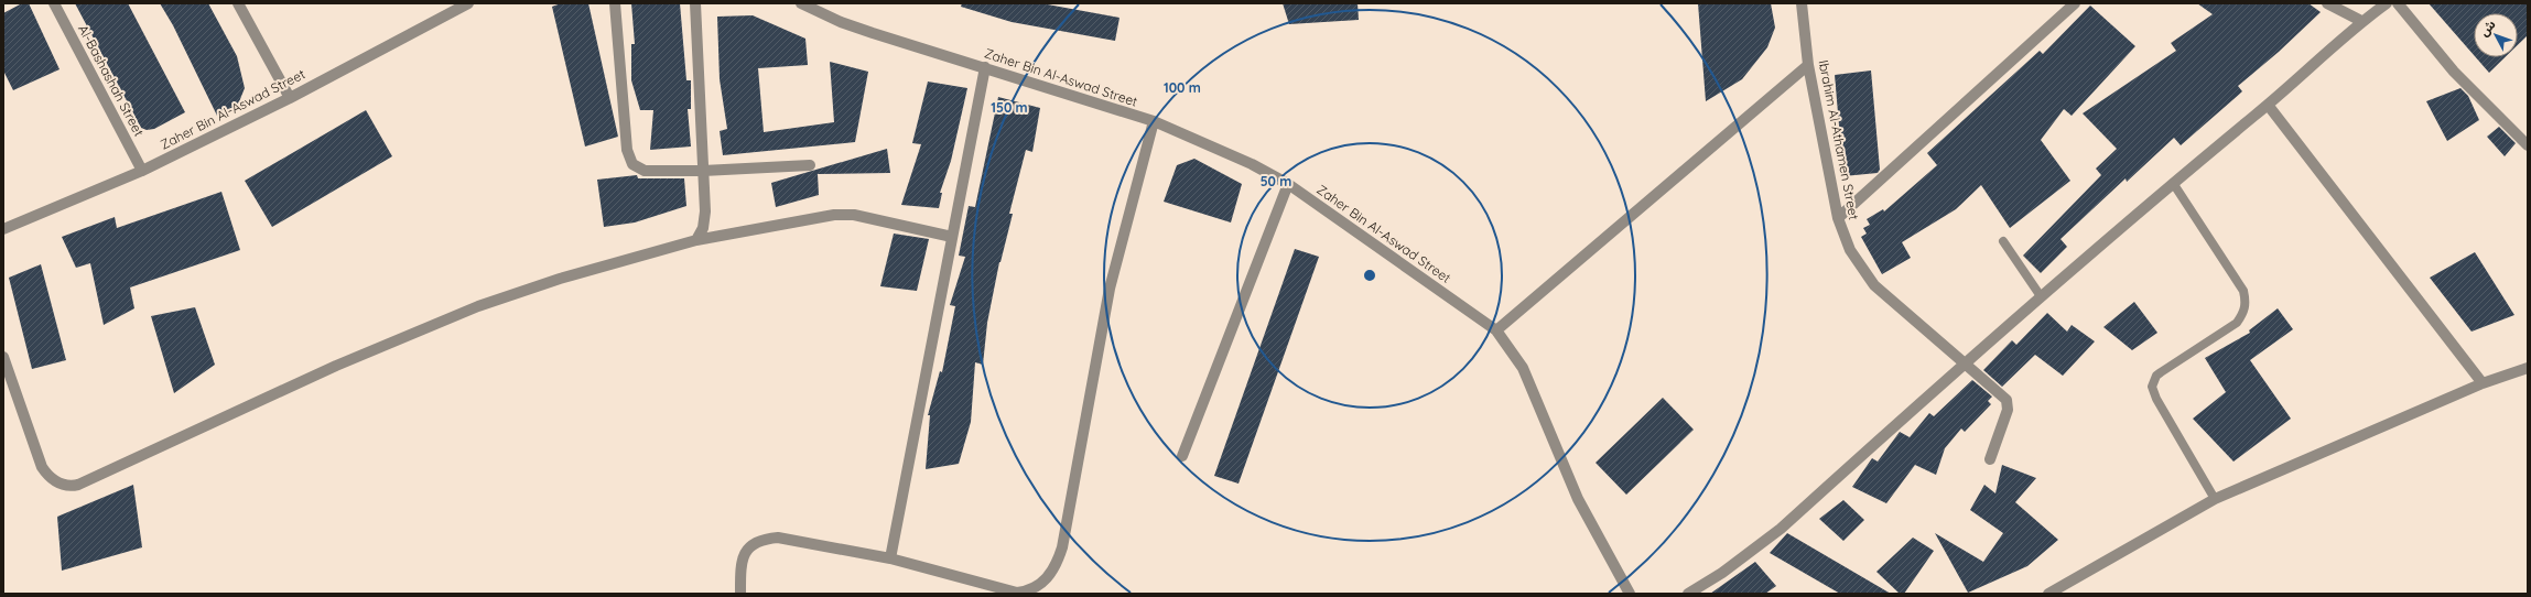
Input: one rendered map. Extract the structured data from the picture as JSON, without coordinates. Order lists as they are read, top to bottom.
{
  "streets": {
    "street": ["Zaher Bin Al-Aswad Street", "Al-Bashashah Street", "Ibrahim Al-Athamen Street"]
  },
  "crossings": [
    ["Zaher Bin Al-Aswad Street", "Al-Bashashah Street"]
  ],
  "north": "top left",
  "rings": ["100 m", "150 m", "50 m"]
}
